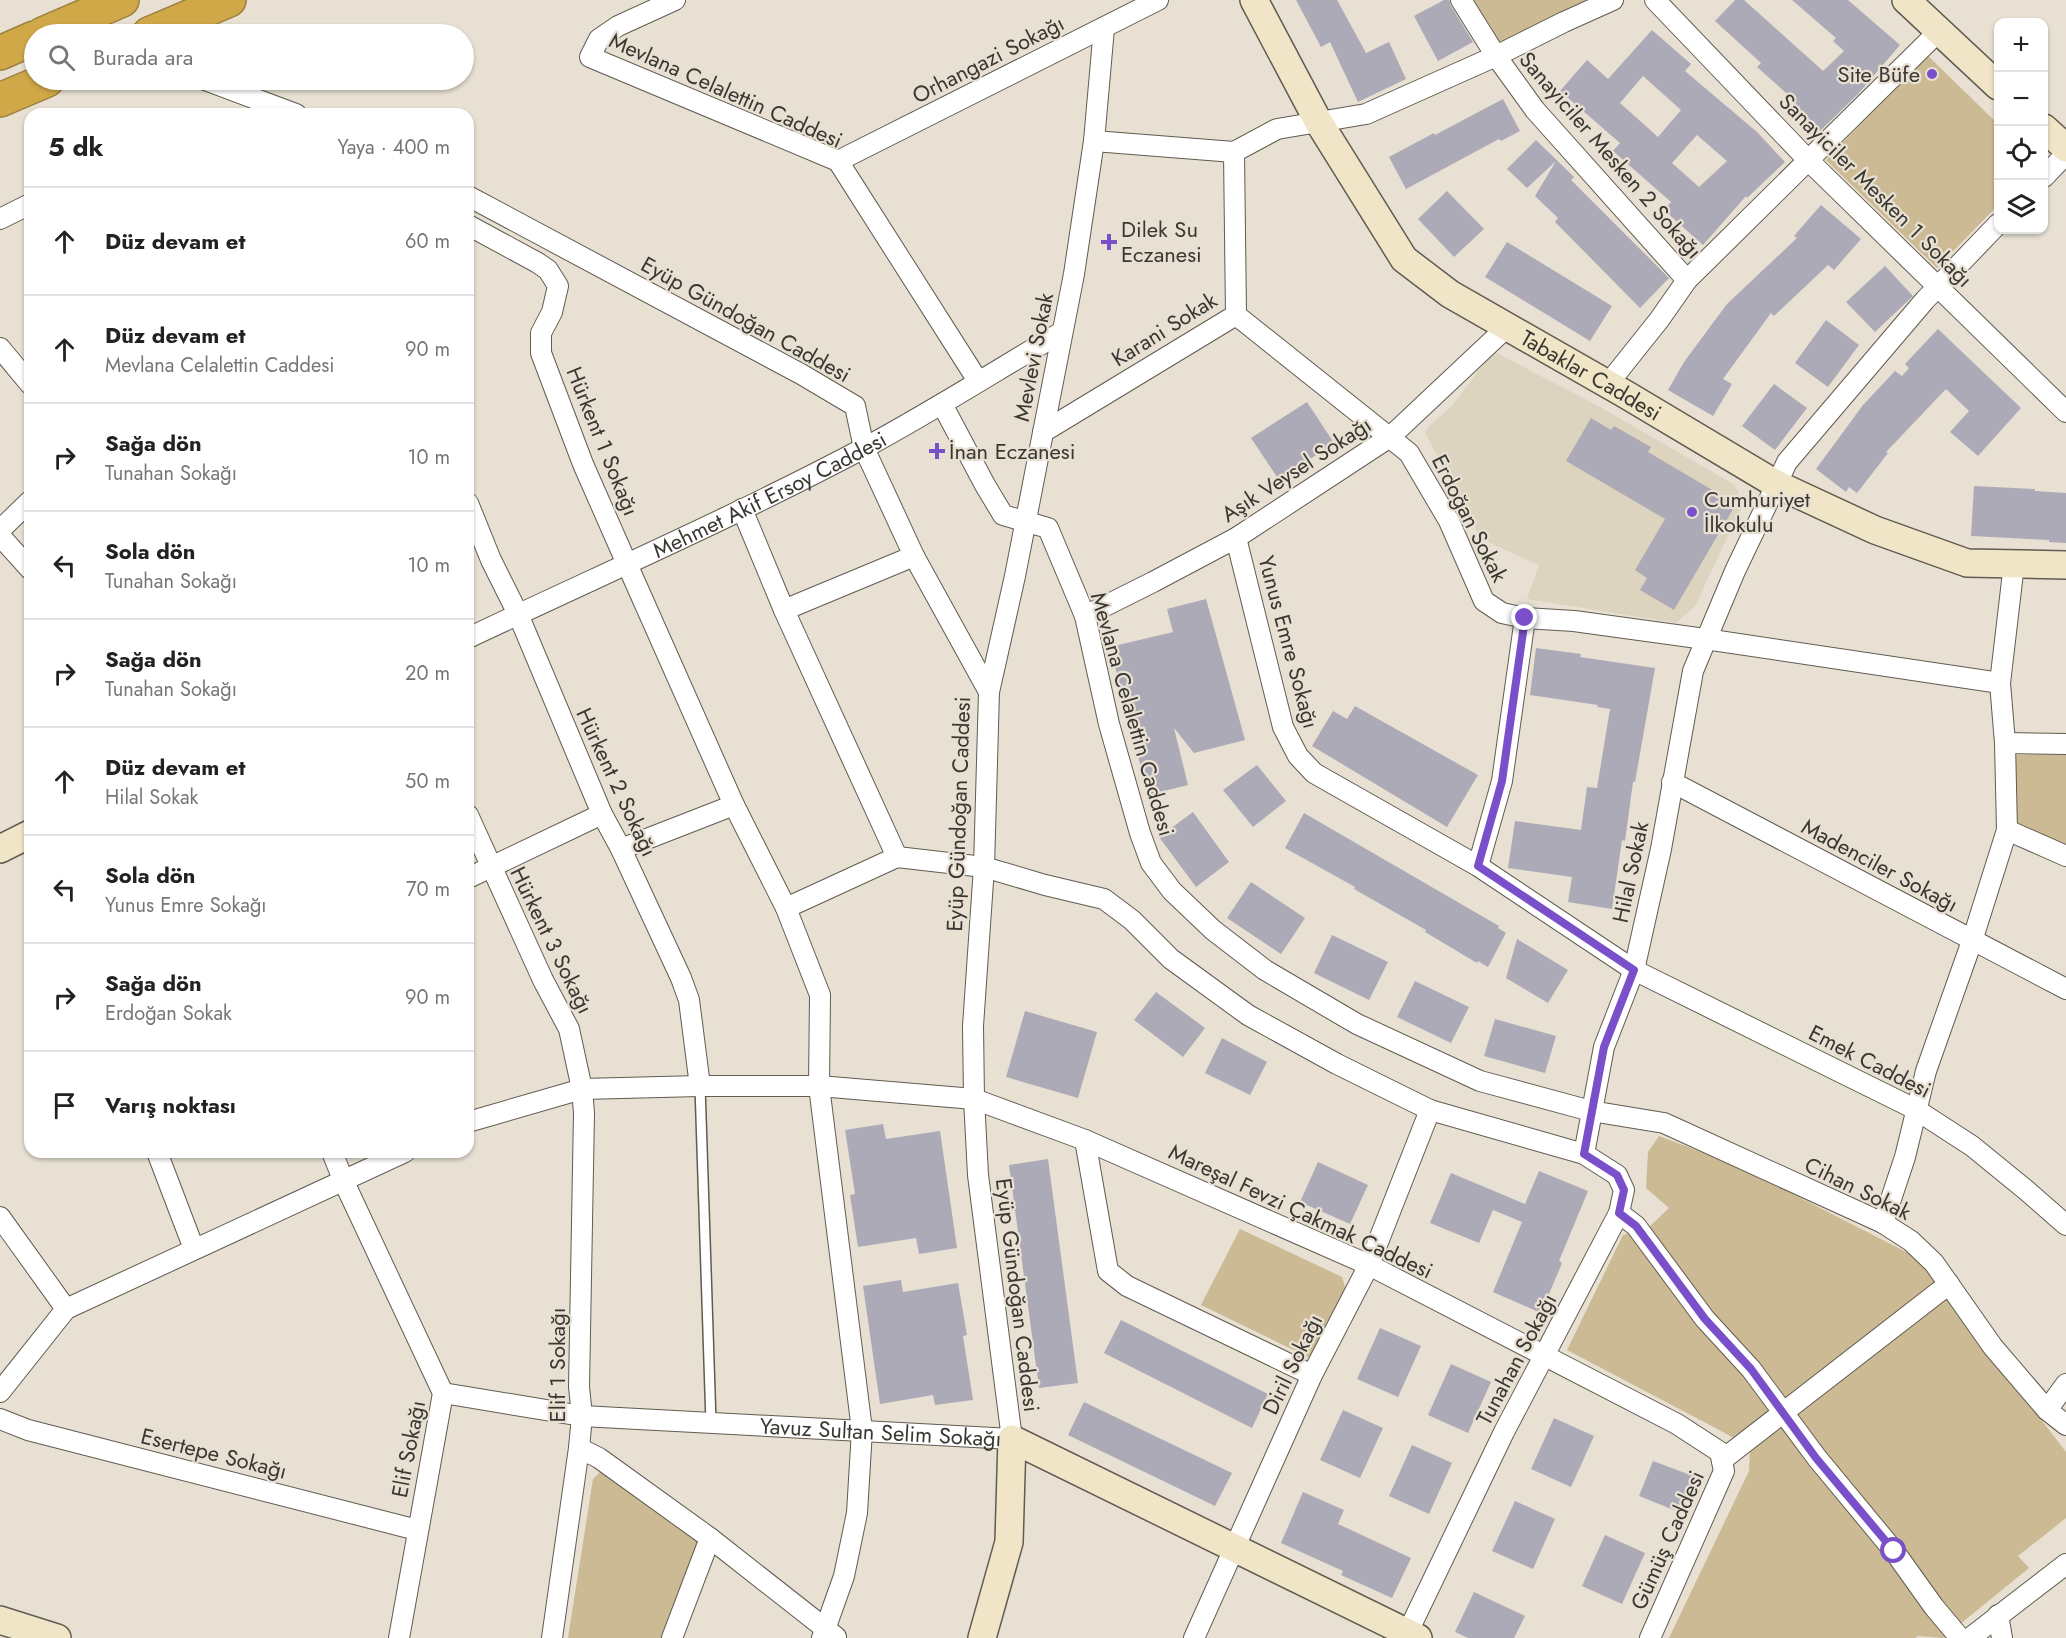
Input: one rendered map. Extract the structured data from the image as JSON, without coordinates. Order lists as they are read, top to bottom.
{
  "streets": {
    "street": [
      "Orhangazi Sokağı",
      "Mevlana Celalettin Caddesi",
      "Sanayiciler Mesken 2 Sokağı",
      "Sanayiciler Mesken 1 Sokağı",
      "Eyüp Gündoğan Caddesi",
      "Karani Sokak",
      "Mevlevi Sokak",
      "Tabaklar Caddesi",
      "Hürkent 1 Sokağı",
      "Aşık Veysel Sokağı",
      "Mehmet Akif Ersoy Caddesi",
      "Erdoğan Sokak",
      "Yunus Emre Sokağı",
      "Hürkent 2 Sokağı",
      "Madenciler Sokağı",
      "Hilal Sokak",
      "Hürkent 3 Sokağı",
      "Emek Caddesi",
      "Cihan Sokak",
      "Mareşal Fevzi Çakmak Caddesi",
      "Tunahan Sokağı",
      "Diril Sokağı",
      "Elif 1 Sokağı",
      "Yavuz Sultan Selim Sokağı",
      "Elif Sokağı",
      "Esertepe Sokağı",
      "Gümüş Caddesi"
    ]
  },
  "crossings": [
    ["Orhangazi Sokağı", "Mevlana Celalettin Caddesi"],
    ["Orhangazi Sokağı", "Mevlevi Sokak"],
    ["Mevlana Celalettin Caddesi", "Mevlevi Sokak"],
    ["Mevlana Celalettin Caddesi", "Aşık Veysel Sokağı"],
    ["Mevlana Celalettin Caddesi", "Mehmet Akif Ersoy Caddesi"],
    ["Mevlana Celalettin Caddesi", "Hilal Sokak"],
    ["Mevlana Celalettin Caddesi", "Cihan Sokak"],
    ["Sanayiciler Mesken 1 Sokağı", "Hilal Sokak"],
    ["Eyüp Gündoğan Caddesi", "Mevlevi Sokak"],
    ["Eyüp Gündoğan Caddesi", "Mehmet Akif Ersoy Caddesi"],
    ["Eyüp Gündoğan Caddesi", "Mareşal Fevzi Çakmak Caddesi"],
    ["Eyüp Gündoğan Caddesi", "Tunahan Sokağı"],
    ["Eyüp Gündoğan Caddesi", "Yavuz Sultan Selim Sokağı"],
    ["Karani Sokak", "Mevlevi Sokak"],
    ["Karani Sokak", "Erdoğan Sokak"],
    ["Mevlevi Sokak", "Mehmet Akif Ersoy Caddesi"],
    ["Tabaklar Caddesi", "Aşık Veysel Sokağı"],
    ["Tabaklar Caddesi", "Hilal Sokak"],
    ["Hürkent 1 Sokağı", "Mehmet Akif Ersoy Caddesi"],
    ["Hürkent 1 Sokağı", "Mareşal Fevzi Çakmak Caddesi"],
    ["Hürkent 1 Sokağı", "Yavuz Sultan Selim Sokağı"],
    ["Aşık Veysel Sokağı", "Erdoğan Sokak"],
    ["Aşık Veysel Sokağı", "Yunus Emre Sokağı"],
    ["Mehmet Akif Ersoy Caddesi", "Hürkent 2 Sokağı"],
    ["Yunus Emre Sokağı", "Hilal Sokak"],
    ["Yunus Emre Sokağı", "Emek Caddesi"],
    ["Hürkent 2 Sokağı", "Mareşal Fevzi Çakmak Caddesi"],
    ["Madenciler Sokağı", "Hilal Sokak"],
    ["Hilal Sokak", "Emek Caddesi"],
    ["Hilal Sokak", "Cihan Sokak"],
    ["Hürkent 3 Sokağı", "Mareşal Fevzi Çakmak Caddesi"],
    ["Hürkent 3 Sokağı", "Elif 1 Sokağı"],
    ["Mareşal Fevzi Çakmak Caddesi", "Tunahan Sokağı"],
    ["Mareşal Fevzi Çakmak Caddesi", "Diril Sokağı"],
    ["Mareşal Fevzi Çakmak Caddesi", "Elif 1 Sokağı"],
    ["Mareşal Fevzi Çakmak Caddesi", "Gümüş Caddesi"],
    ["Tunahan Sokağı", "Diril Sokağı"],
    ["Tunahan Sokağı", "Yavuz Sultan Selim Sokağı"],
    ["Diril Sokağı", "Yavuz Sultan Selim Sokağı"],
    ["Elif 1 Sokağı", "Yavuz Sultan Selim Sokağı"],
    ["Yavuz Sultan Selim Sokağı", "Elif Sokağı"],
    ["Elif Sokağı", "Esertepe Sokağı"]
  ],
  "places": {
    "other": ["Site Büfe", "Cumhuriyet İlkokulu"],
    "health": ["Dilek Su Eczanesi", "İnan Eczanesi"]
  },
  "page": {
    "map_buttons": ["+", "−"],
    "search": "Burada ara",
    "heading": ["5 dk", "Yaya · 400 m"],
    "list": [
      ["Düz devam et", "60 m"],
      ["Düz devam et", "Mevlana Celalettin Caddesi", "90 m"],
      ["Sağa dön", "Tunahan Sokağı", "10 m"],
      ["Sola dön", "Tunahan Sokağı", "10 m"],
      ["Sağa dön", "Tunahan Sokağı", "20 m"],
      ["Düz devam et", "Hilal Sokak", "50 m"],
      ["Sola dön", "Yunus Emre Sokağı", "70 m"],
      ["Sağa dön", "Erdoğan Sokak", "90 m"],
      "Varış noktası"
    ]
  }
}
